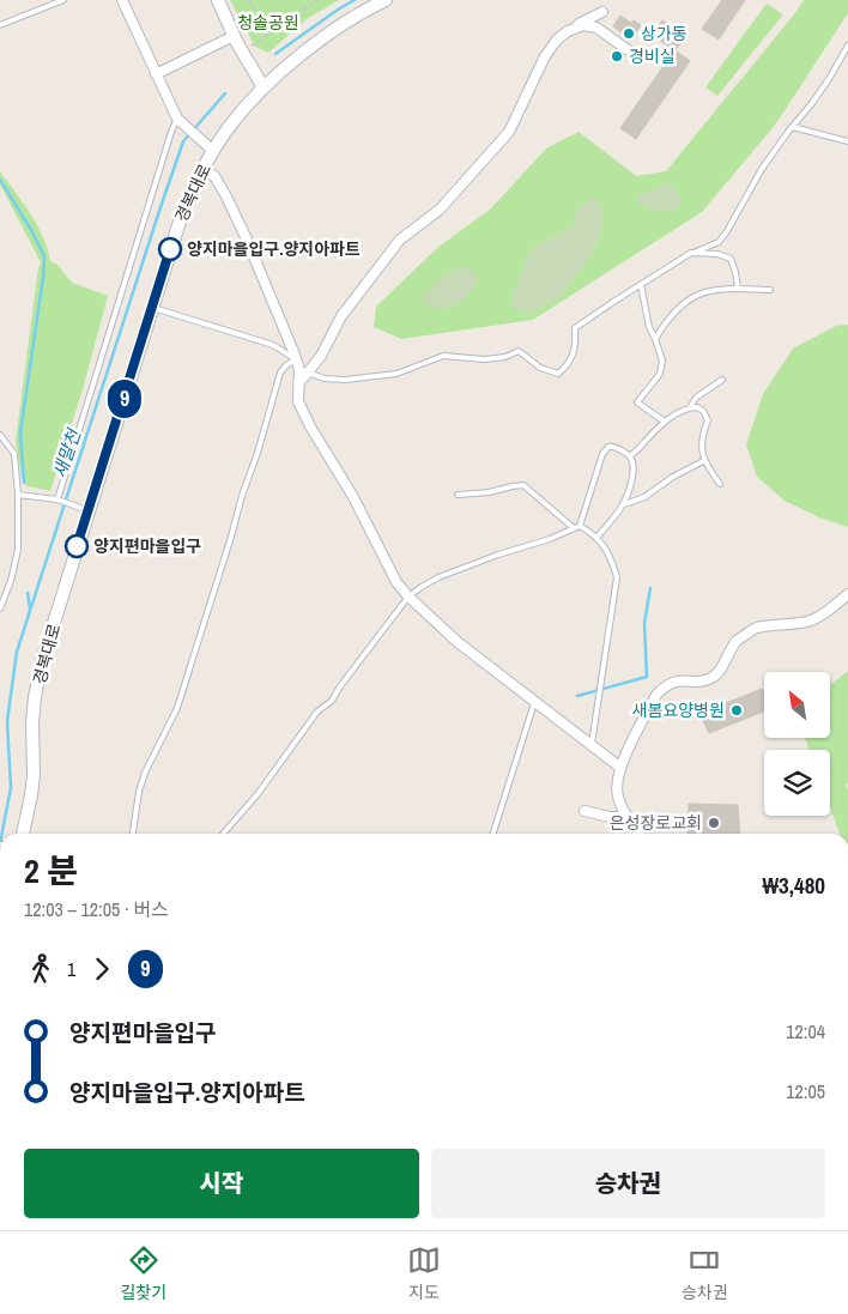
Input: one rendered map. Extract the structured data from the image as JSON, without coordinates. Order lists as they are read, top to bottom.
{
  "streets": {
    "street": ["경복대로"]
  },
  "water": ["새말천"],
  "parks": ["청솔공원"],
  "places": [
    "상가동",
    "경비실",
    "양지마을입구.양지아파트",
    "양지편마을입구",
    "새봄요양병원",
    "은성장로교회"
  ],
  "lines": ["bus line 9"],
  "north": "top left",
  "page": {
    "on_map": "9",
    "heading": ["2 분", "12:03 – 12:05 · 버스", "₩3,480"],
    "legs": ["1", "9"],
    "list": [
      {
        "name": "양지편마을입구",
        "value": "12:04"
      },
      {
        "name": "양지마을입구.양지아파트",
        "value": "12:05"
      }
    ],
    "buttons": ["시작", "승차권"],
    "tabs": ["길찾기", "지도", "승차권"]
  }
}
